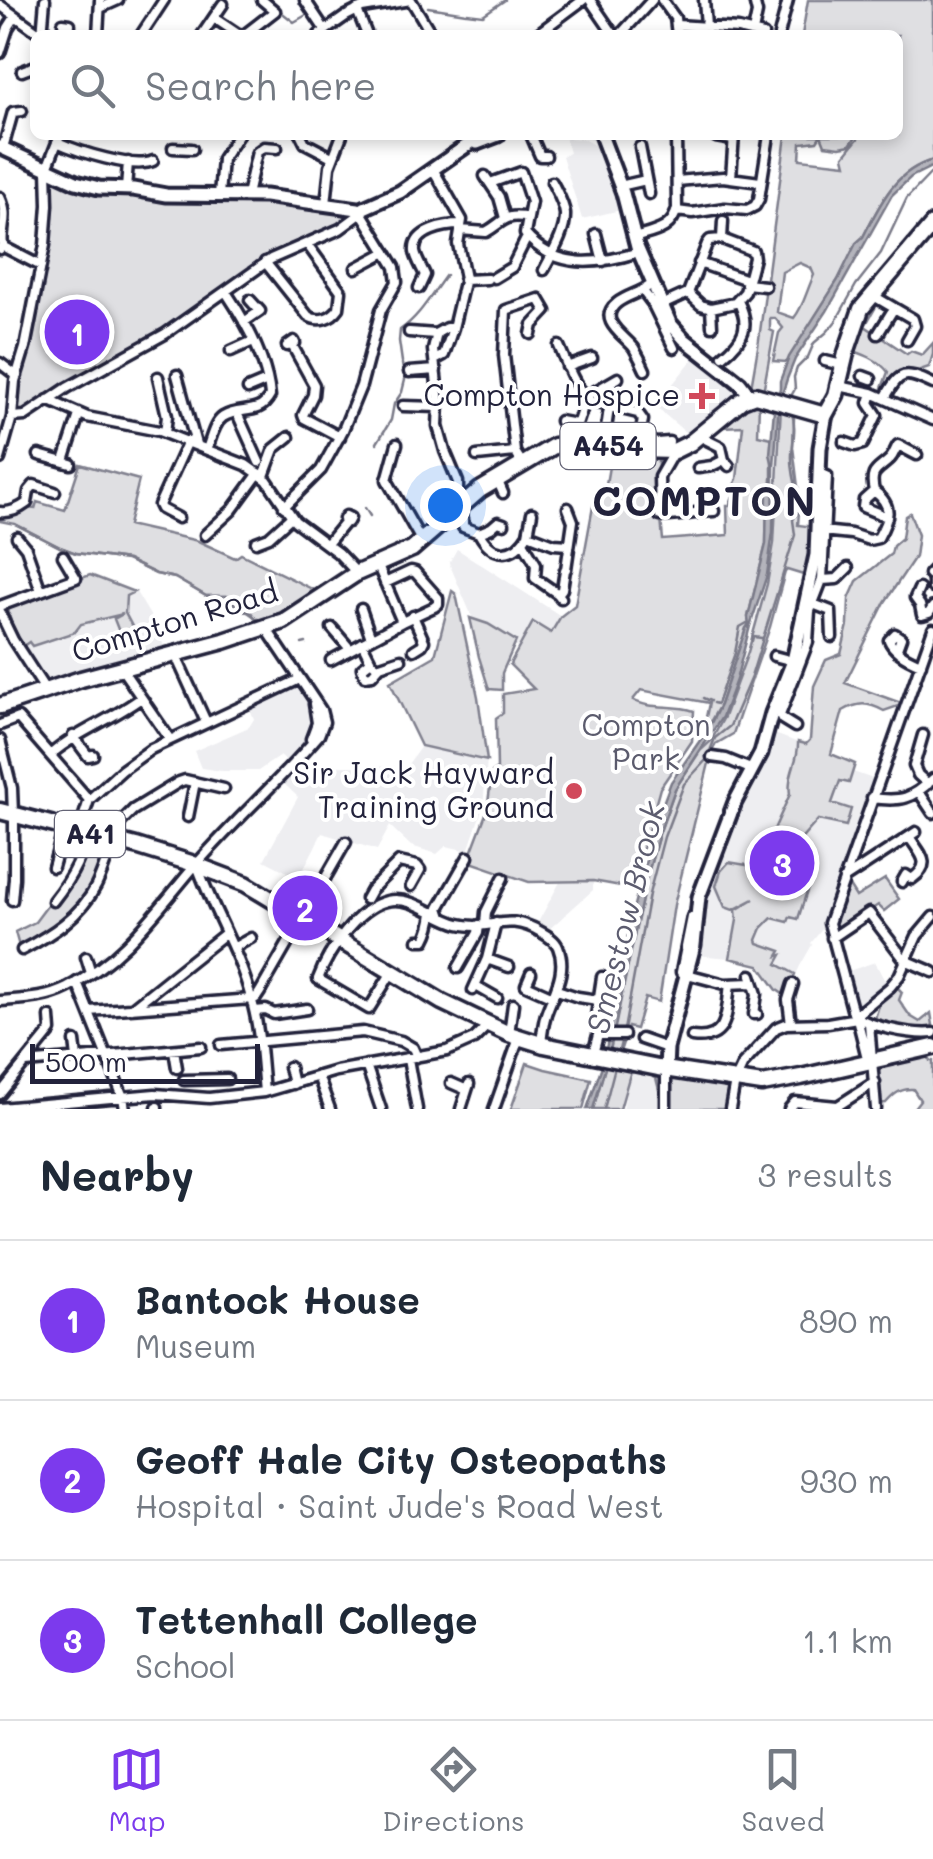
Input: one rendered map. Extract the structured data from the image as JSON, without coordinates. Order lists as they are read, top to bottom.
{
  "streets": {
    "highway": ["A454", "Compton Road", "A41"]
  },
  "crossings": [
    ["A454", "Compton Road"]
  ],
  "districts": ["COMPTON"],
  "water": ["Smestow Brook"],
  "parks": ["Compton Park"],
  "places": {
    "health": ["Compton Hospice"],
    "other": ["Sir Jack Hayward Training Ground"]
  },
  "scale_bar": "500 m",
  "page": {
    "search": "Search here",
    "pins": ["1", "3", "2"],
    "scale": "500 m",
    "heading": ["Nearby", "3 results"],
    "list": [
      {
        "mark": "1",
        "name": "Bantock House",
        "note": "Museum",
        "value": "890 m"
      },
      {
        "mark": "2",
        "name": "Geoff Hale City Osteopaths",
        "note": "Hospital · Saint Jude's Road West",
        "value": "930 m"
      },
      {
        "mark": "3",
        "name": "Tettenhall College",
        "note": "School",
        "value": "1.1 km"
      }
    ],
    "nav": ["Map", "Directions", "Saved"]
  }
}
